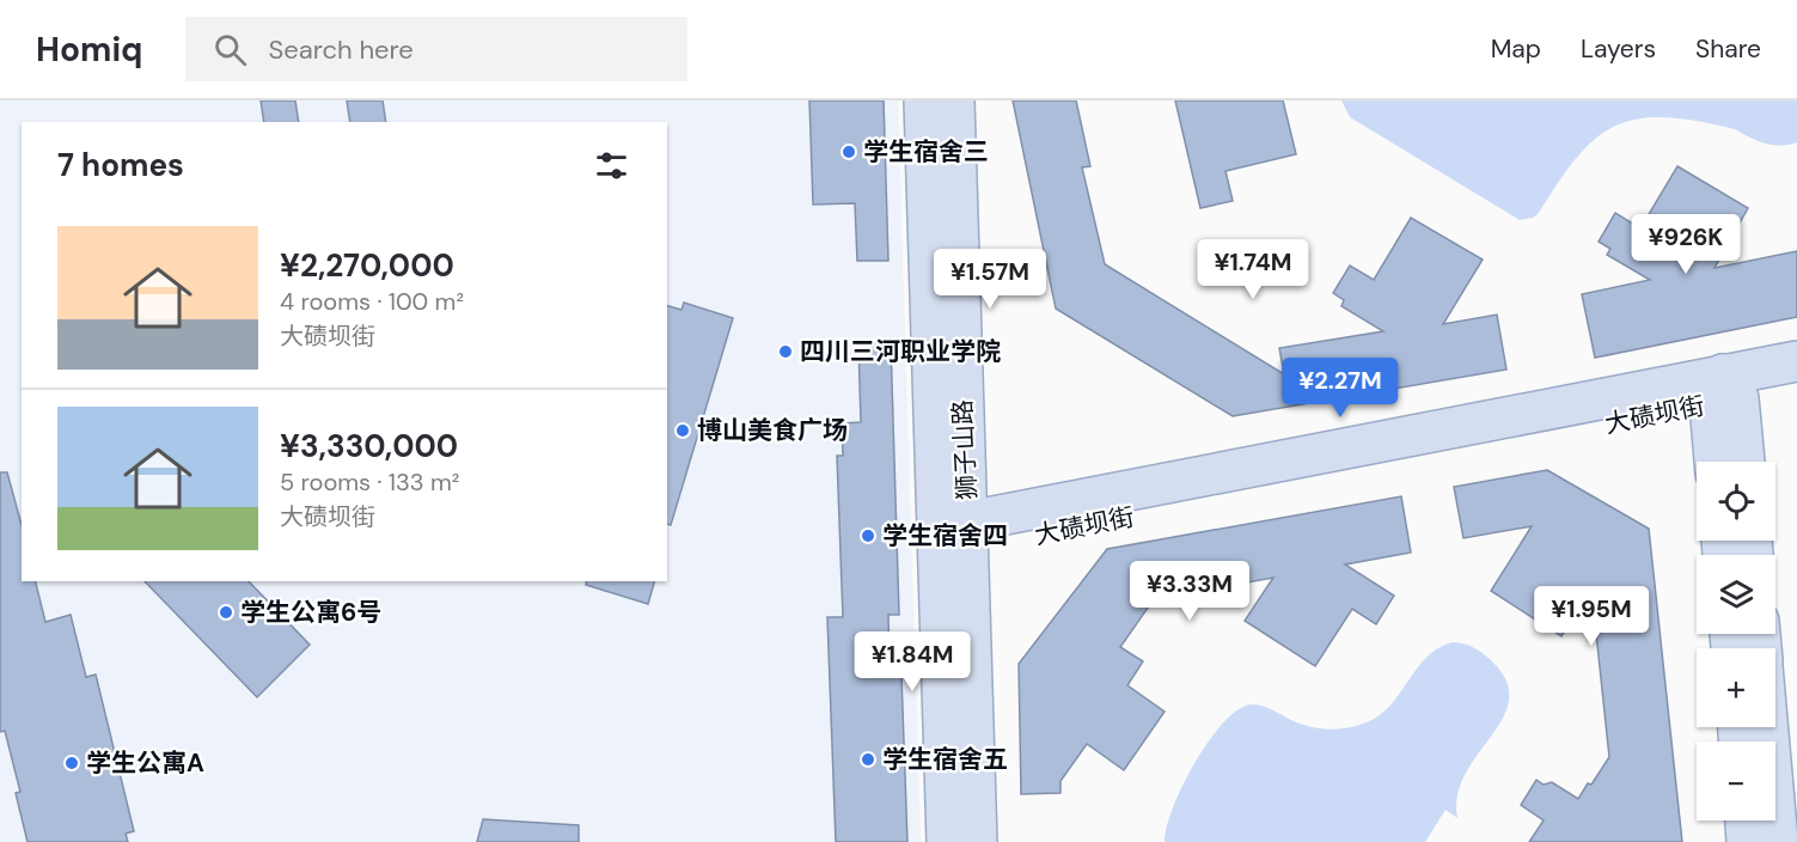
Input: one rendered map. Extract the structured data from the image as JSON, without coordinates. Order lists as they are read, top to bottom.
{
  "streets": {
    "street": ["大碛坝街", "狮子山路"]
  },
  "crossings": [
    ["大碛坝街", "狮子山路"]
  ],
  "places": [
    "学生宿舍三",
    "四川三河职业学院",
    "博山美食广场",
    "学生宿舍四",
    "学生公寓6号",
    "学生宿舍五",
    "学生公寓A"
  ],
  "page": {
    "header": "Homiq",
    "search": "Search here",
    "nav": ["Map", "Layers", "Share"],
    "heading": "7 homes",
    "list": [
      {
        "name": "¥2,270,000",
        "note": "4 rooms · 100 m² · 大碛坝街"
      },
      {
        "name": "¥3,330,000",
        "note": "5 rooms · 133 m² · 大碛坝街"
      }
    ],
    "price": [
      "¥926K",
      "¥1.74M",
      "¥1.57M",
      "¥2.27M",
      "¥3.33M",
      "¥1.95M",
      "¥1.84M"
    ],
    "map_buttons": ["+", "−"]
  }
}
